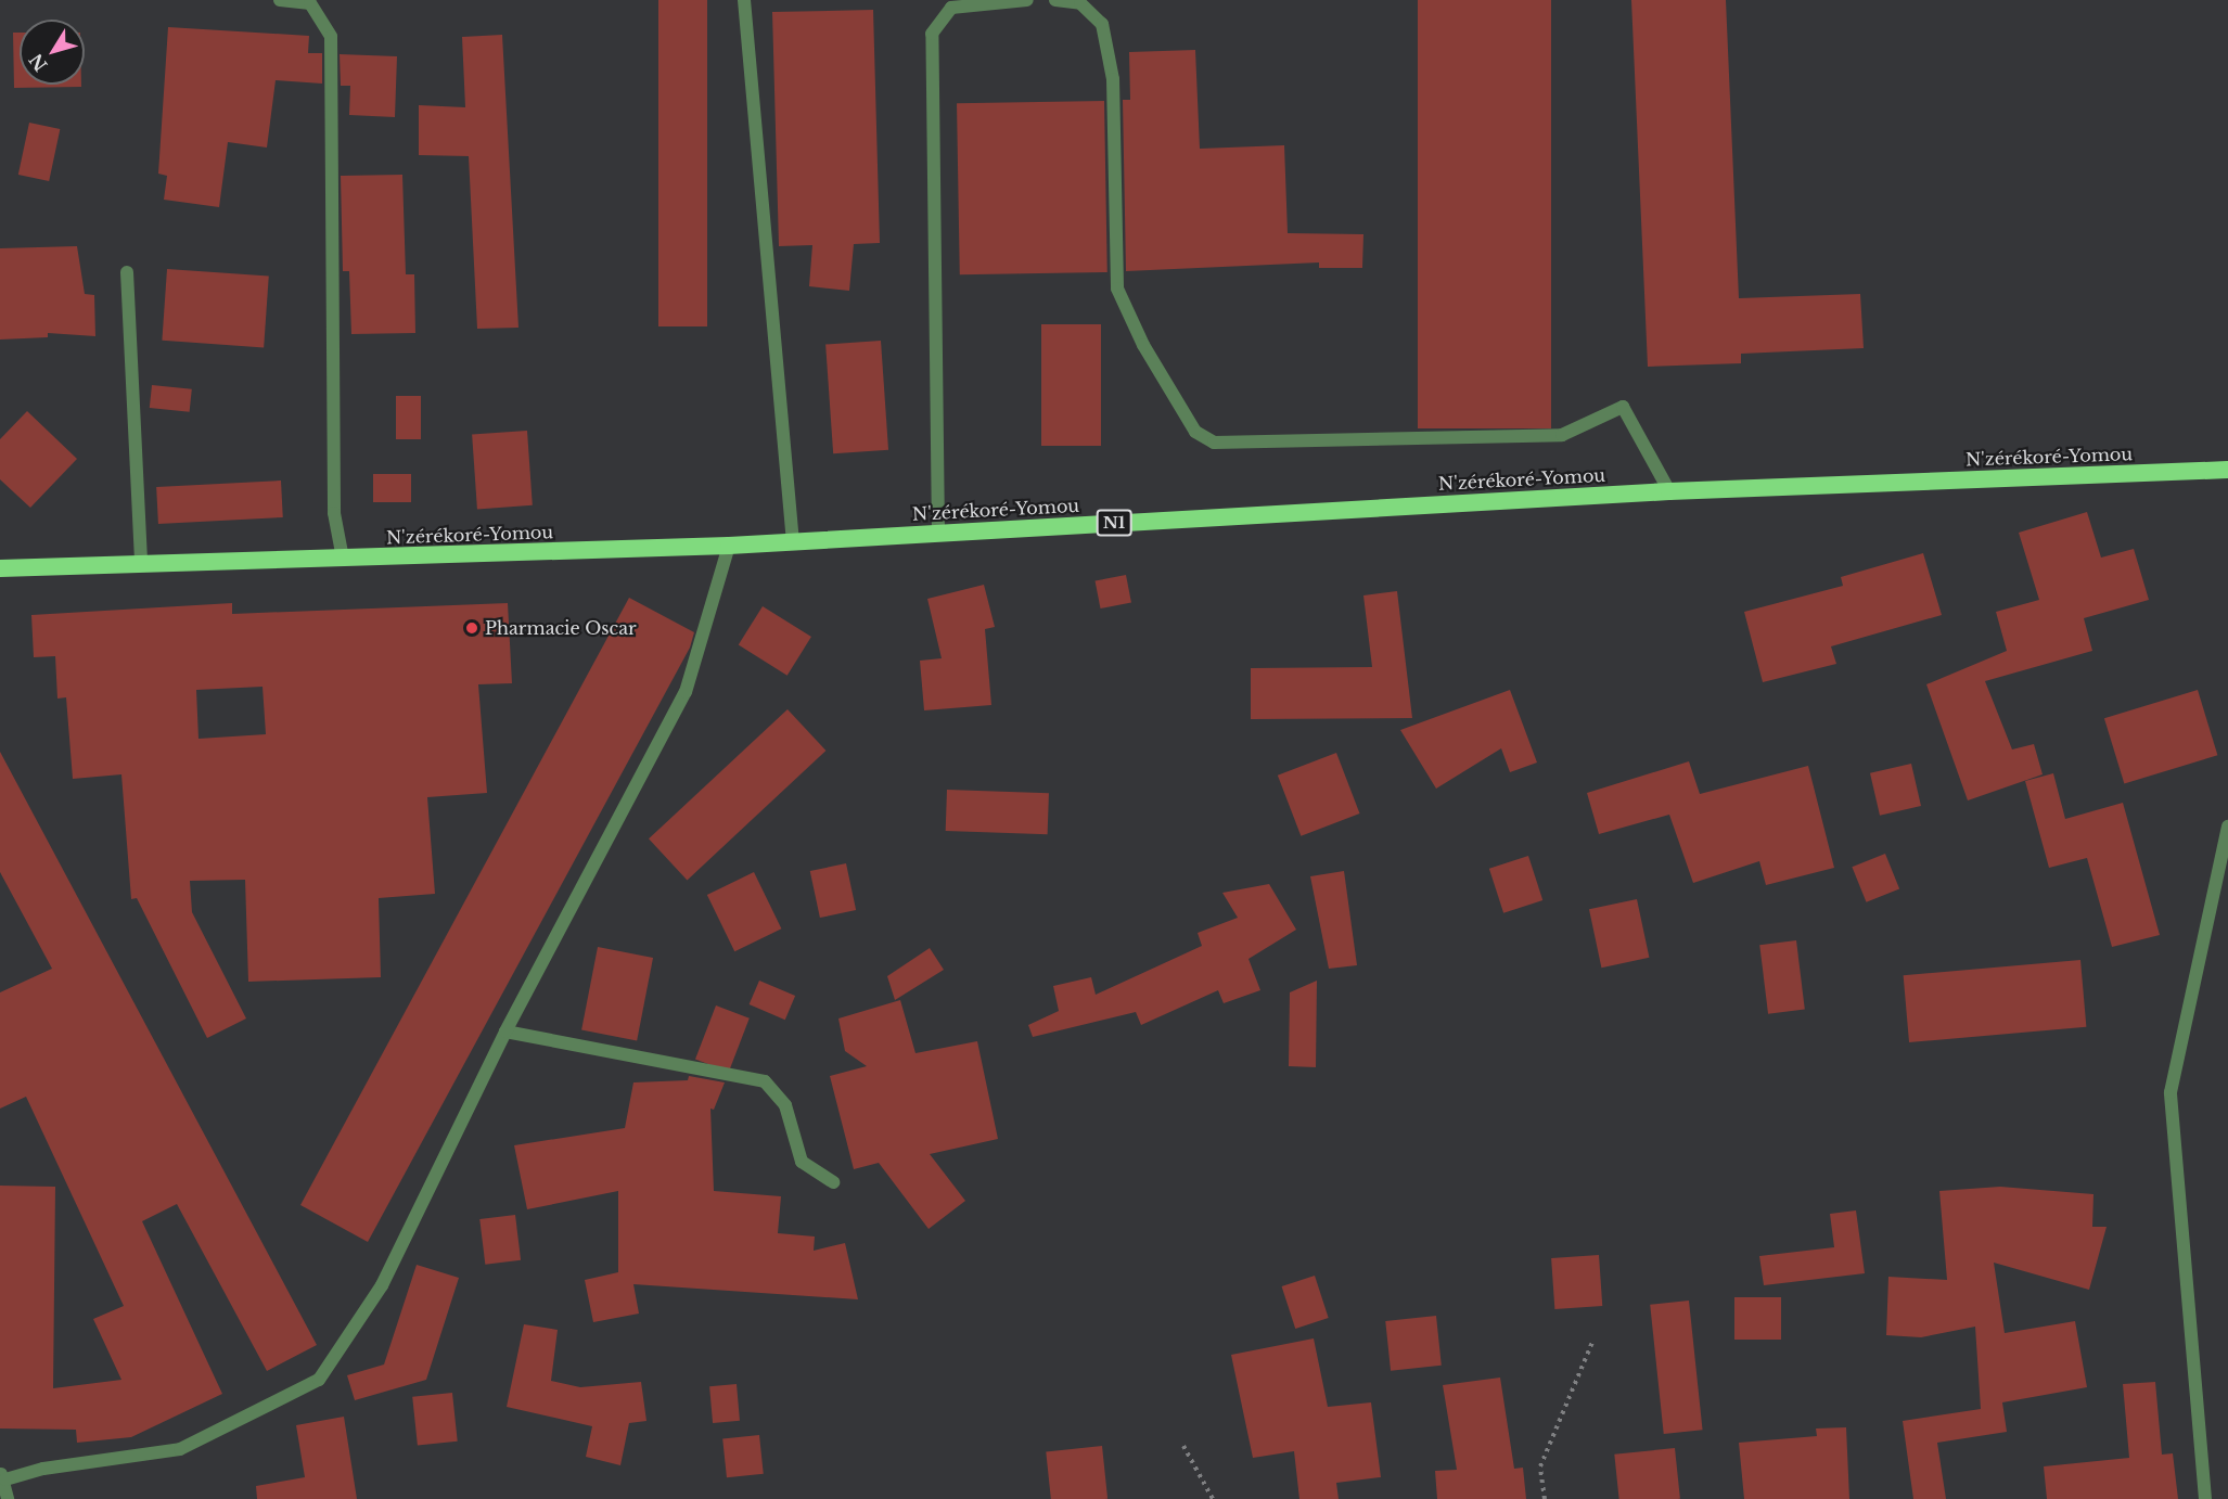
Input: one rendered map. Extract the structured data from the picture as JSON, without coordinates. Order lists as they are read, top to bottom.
{
  "streets": {
    "highway": ["N'zérékoré-Yomou", "N1"]
  },
  "places": ["Pharmacie Oscar"],
  "north": "bottom left"
}
